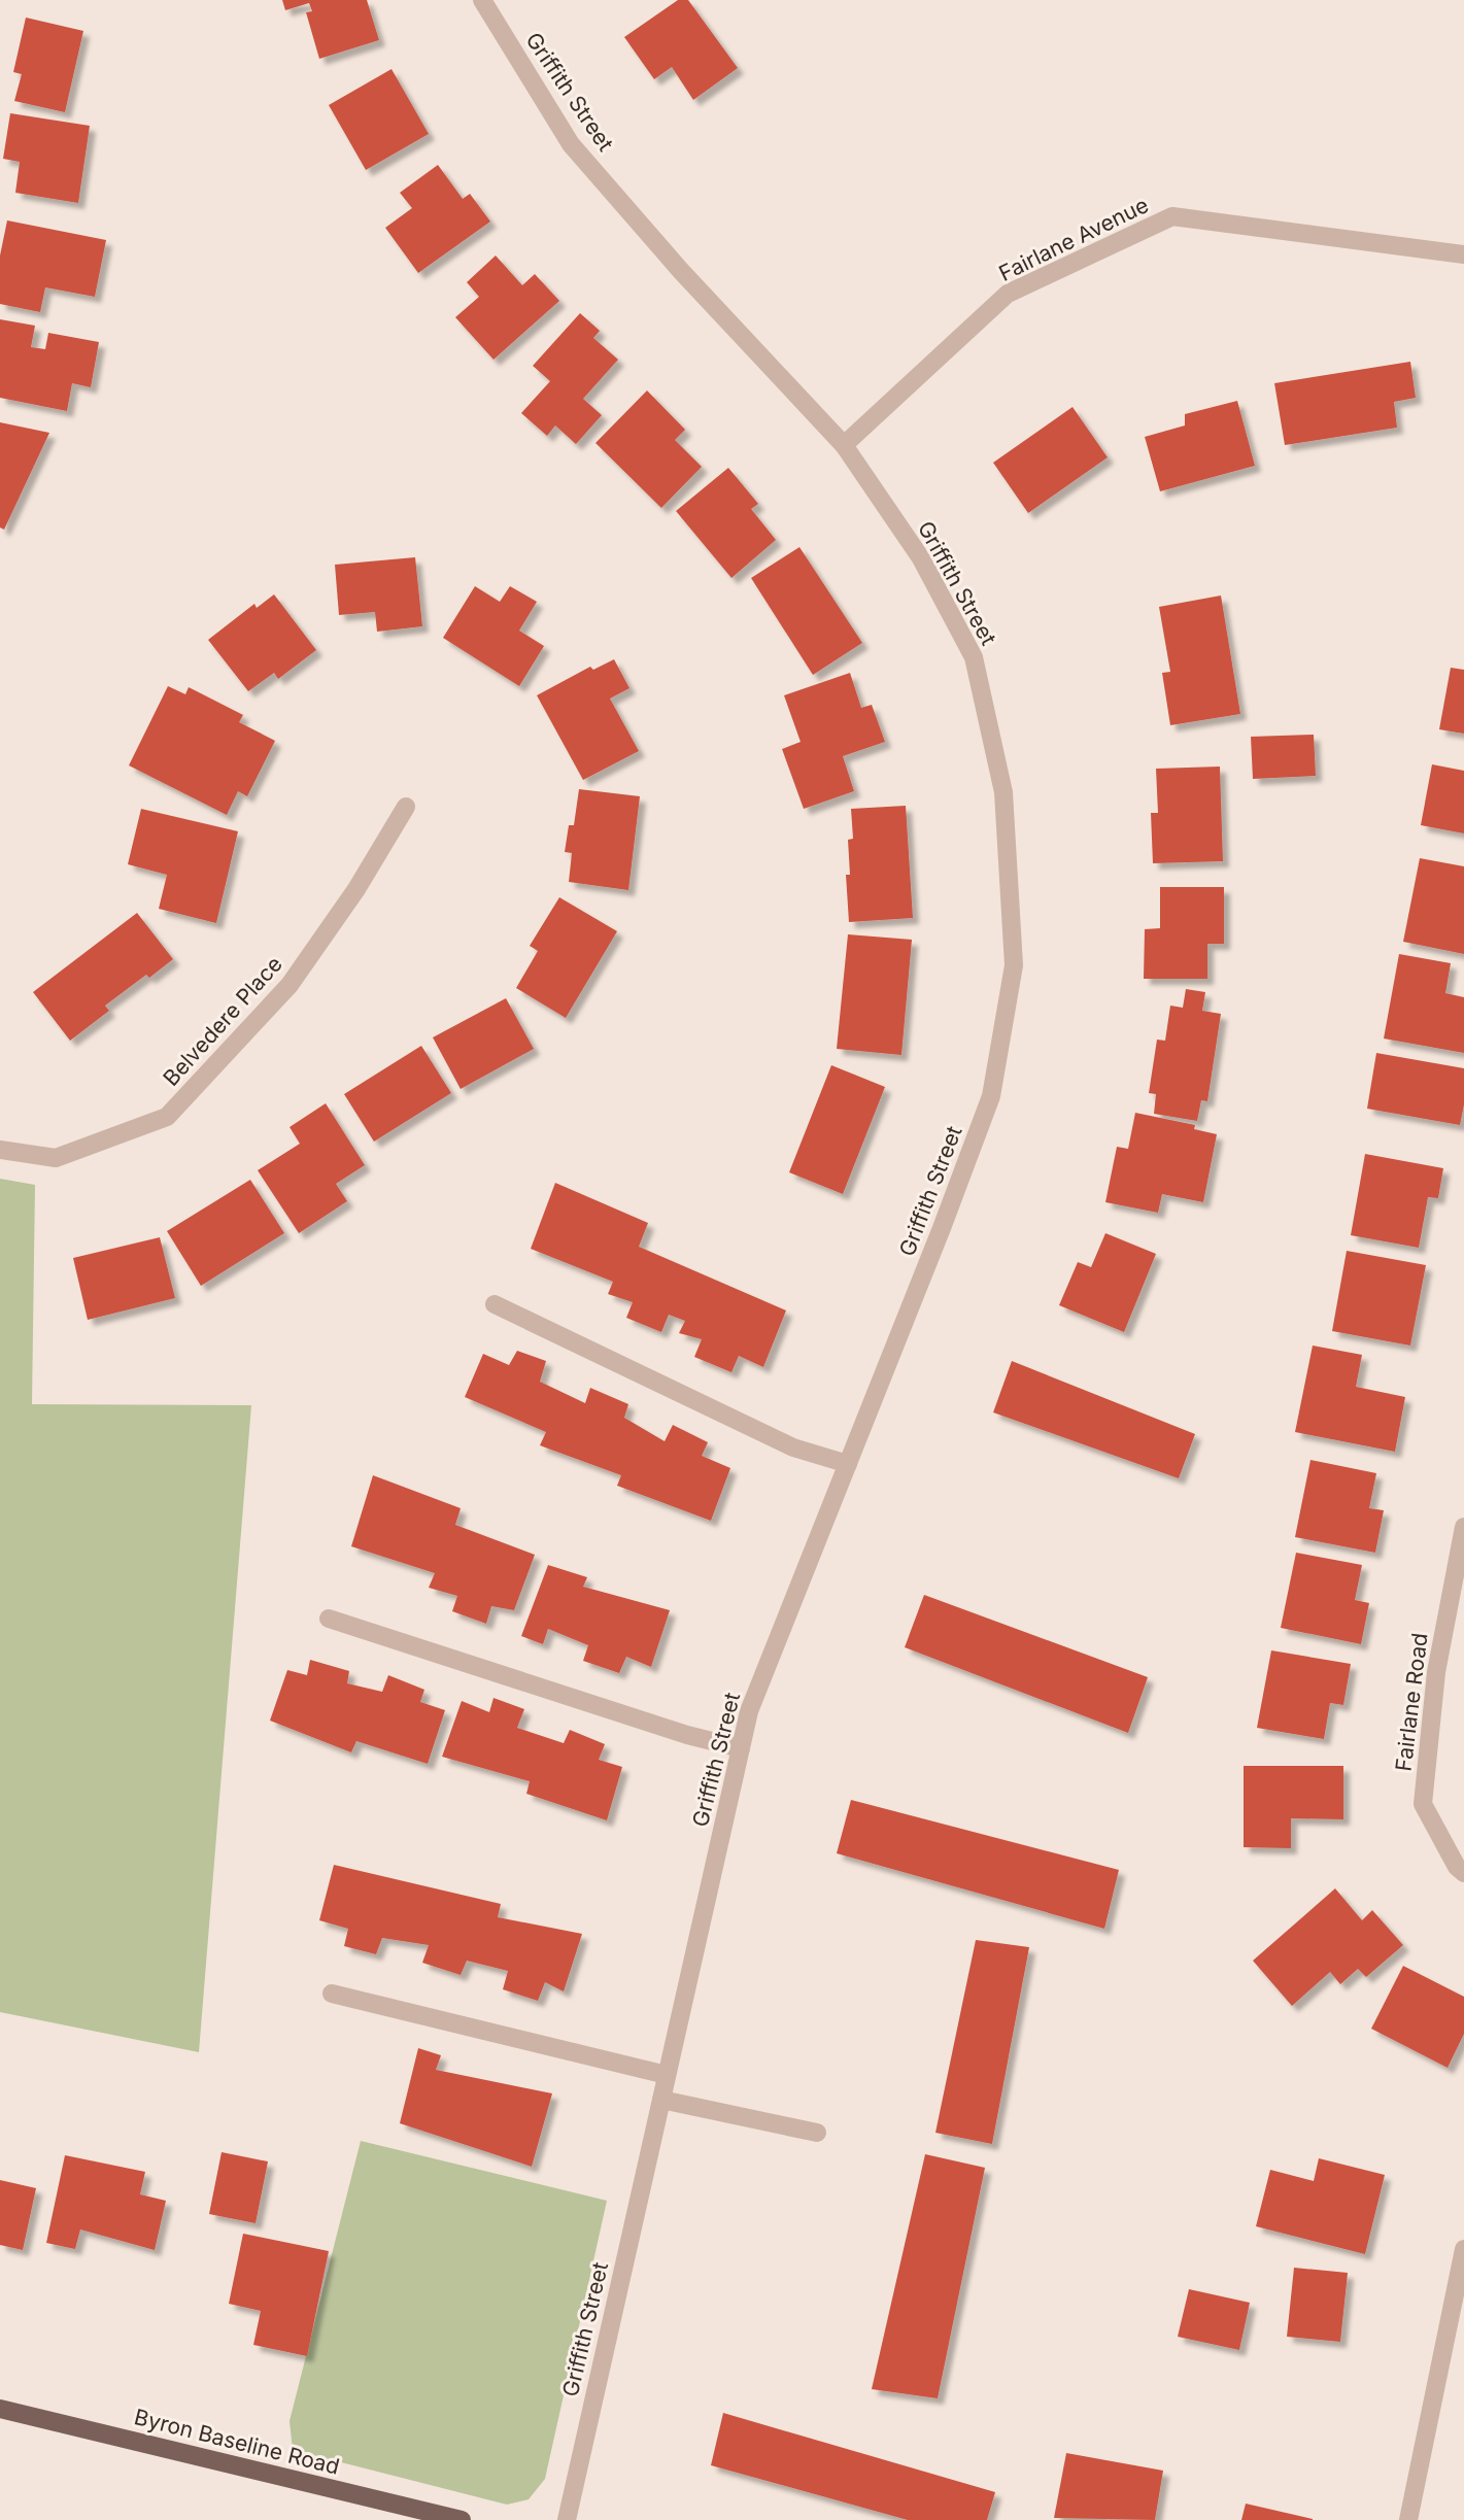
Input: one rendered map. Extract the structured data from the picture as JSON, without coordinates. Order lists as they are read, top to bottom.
{
  "streets": {
    "main road": ["Byron Baseline Road"],
    "street": [
      "Griffith Street",
      "Fairlane Avenue",
      "Belvedere Place",
      "Fairlane Road"
    ]
  },
  "crossings": [
    ["Griffith Street", "Fairlane Avenue"]
  ]
}
